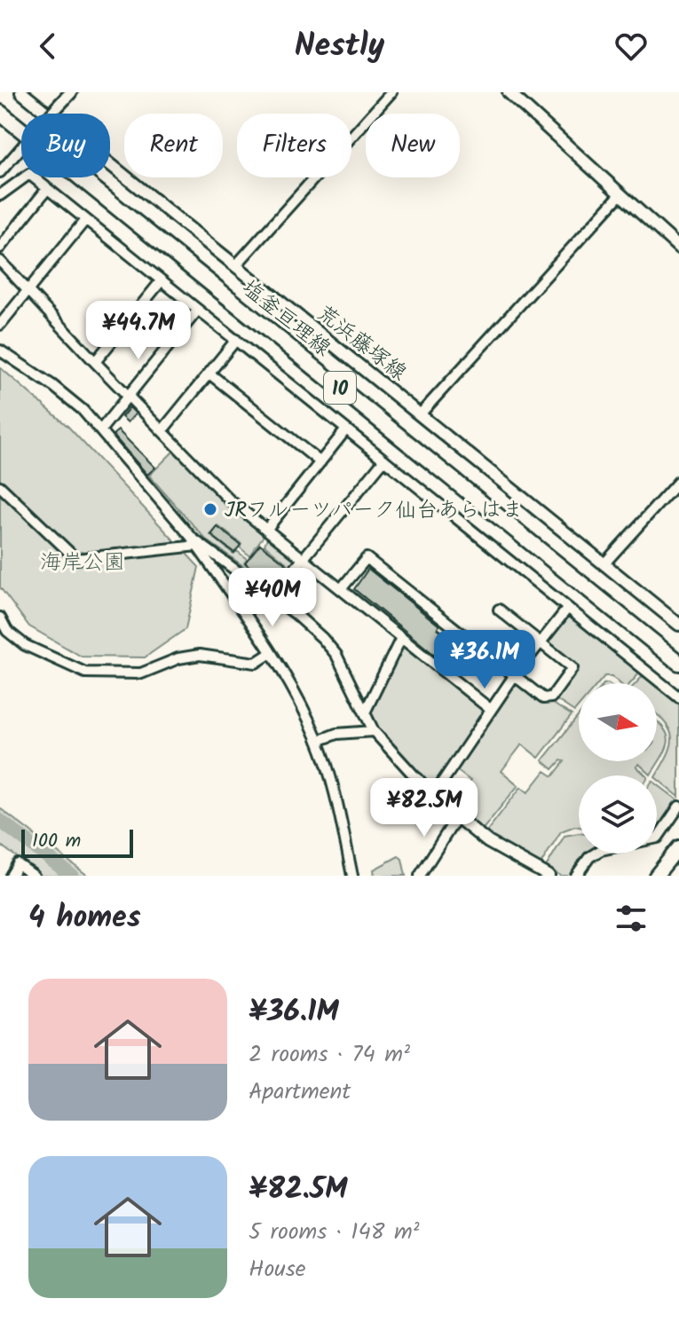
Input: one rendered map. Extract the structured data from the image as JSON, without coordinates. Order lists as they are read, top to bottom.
{
  "streets": {
    "main road": ["塩釜亘理線", "10"],
    "street": ["荒浜藤塚線"]
  },
  "parks": ["海岸公園"],
  "places": ["JRフルーツパーク仙台あらはま"],
  "scale_bar": "100 m",
  "north": "right",
  "page": {
    "header": "Nestly",
    "chip": [
      "Buy",
      "Rent",
      "Filters",
      "New"
    ],
    "price": [
      "¥44.7M",
      "¥40M",
      "¥36.1M",
      "¥82.5M"
    ],
    "scale": "100 m",
    "heading": "4 homes",
    "list": [
      {
        "name": "¥36.1M",
        "note": "2 rooms · 74 m² · Apartment"
      },
      {
        "name": "¥82.5M",
        "note": "5 rooms · 148 m² · House"
      }
    ]
  }
}
